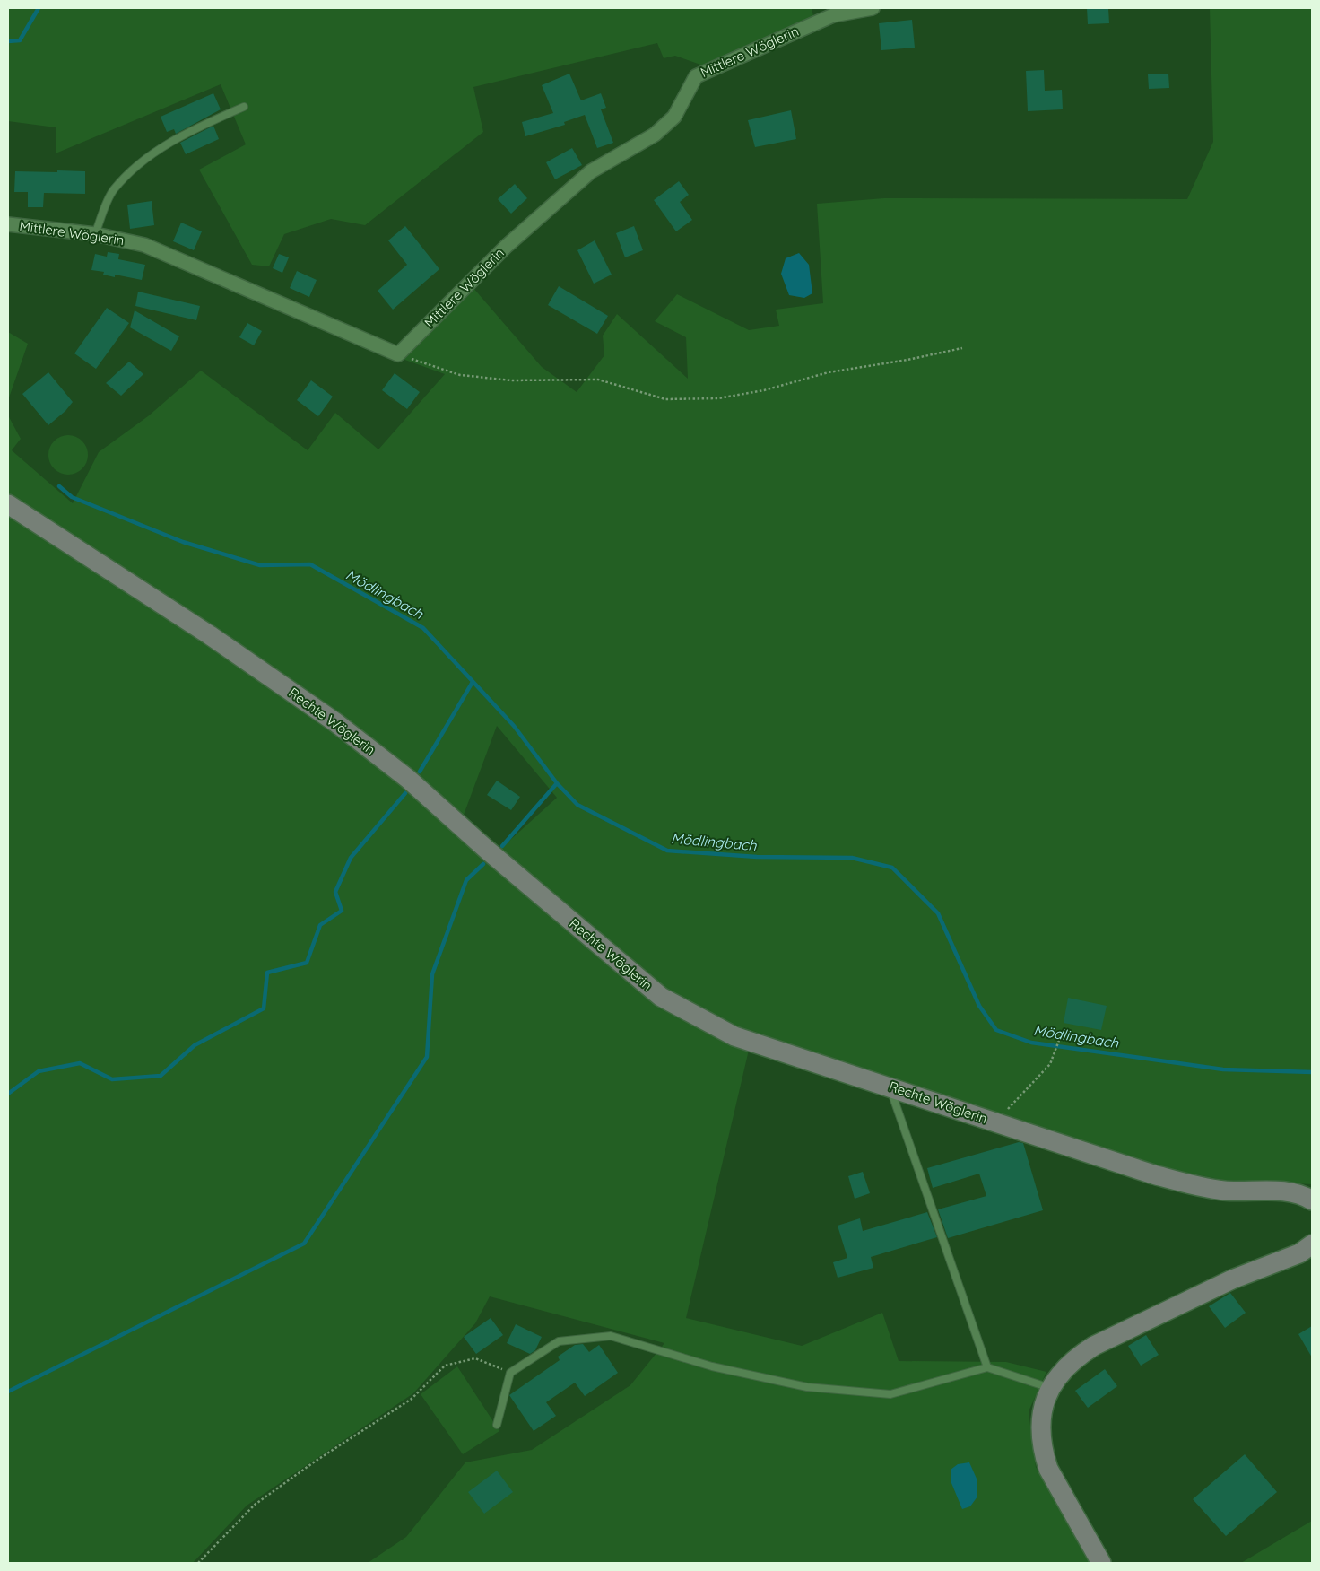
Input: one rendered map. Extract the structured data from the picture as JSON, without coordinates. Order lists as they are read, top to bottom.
{
  "streets": {
    "main road": ["Rechte Wöglerin"],
    "street": ["Mittlere Wöglerin"]
  },
  "water": ["Mödlingbach"]
}
